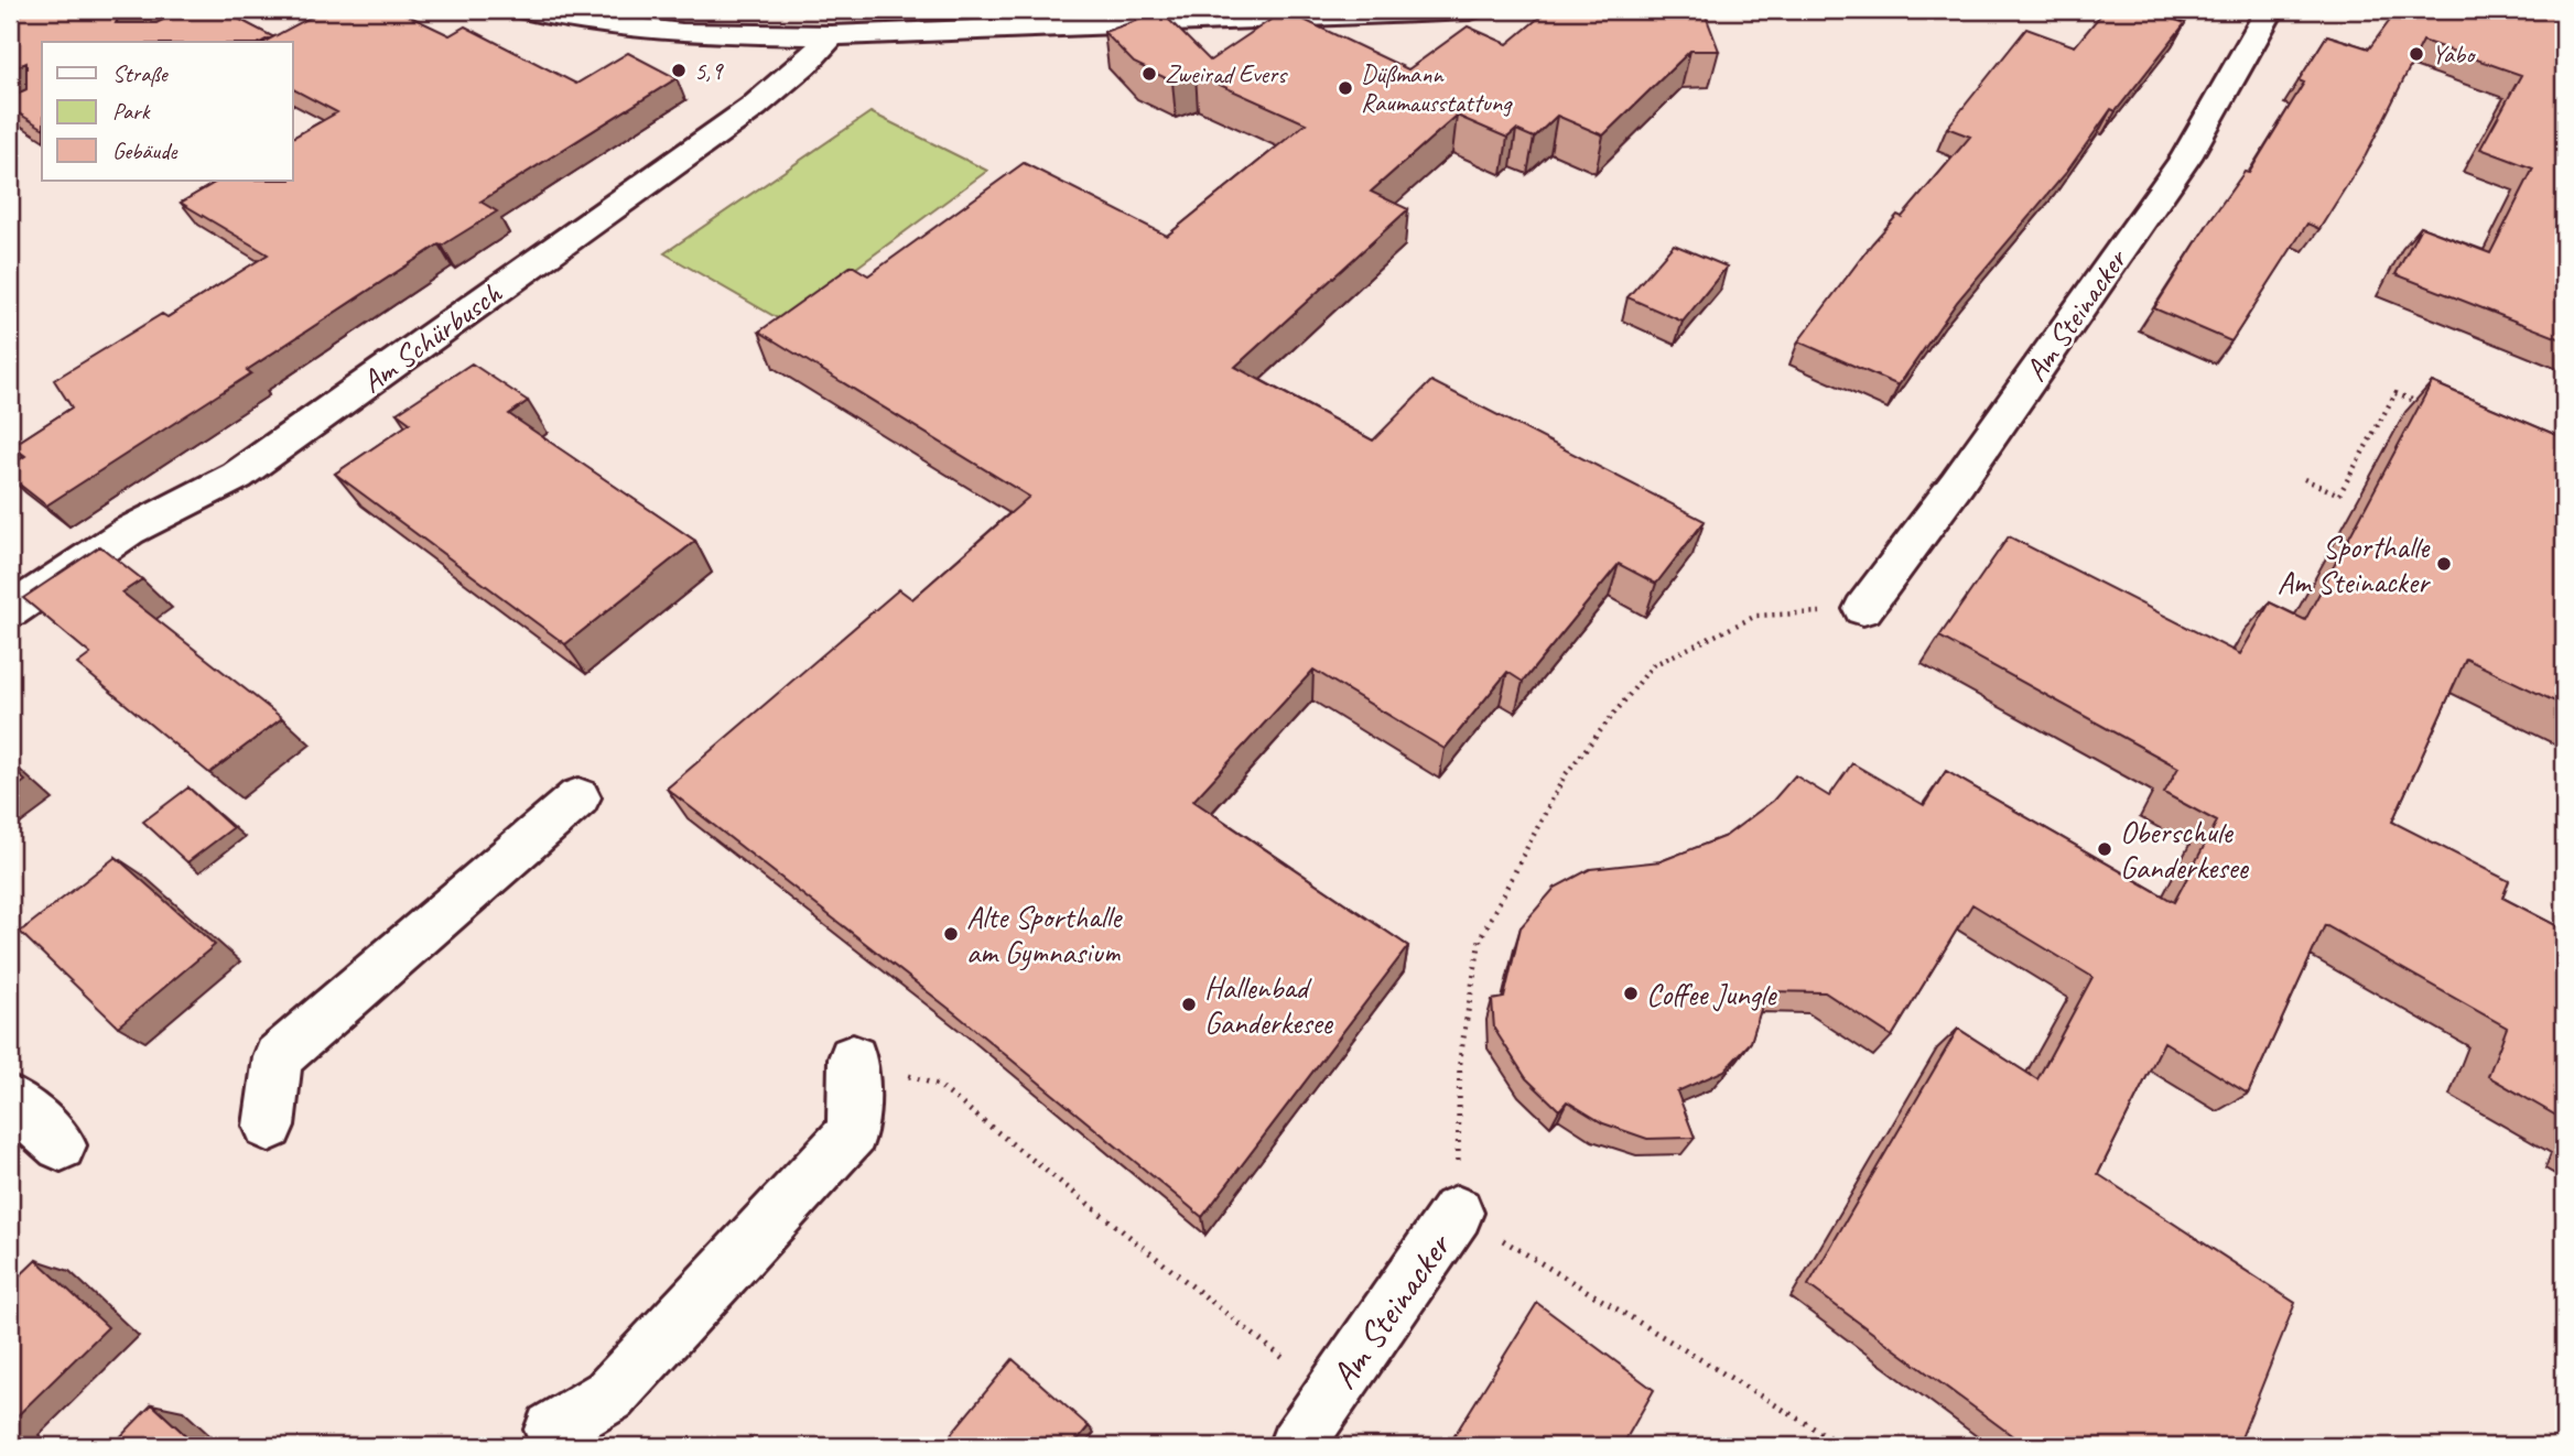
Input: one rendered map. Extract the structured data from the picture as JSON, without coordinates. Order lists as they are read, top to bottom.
{
  "streets": {
    "street": ["Am Steinacker", "Am Schürbusch"]
  },
  "places": [
    "Yabo",
    "5,9",
    "Zweirad Evers",
    "Düßmann Raumausstattung",
    "Sporthalle Am Steinacker",
    "Oberschule Ganderkesee",
    "Alte Sporthalle am Gymnasium",
    "Coffee Jungle",
    "Hallenbad Ganderkesee"
  ],
  "legend": ["Straße", "Park", "Gebäude"]
}
